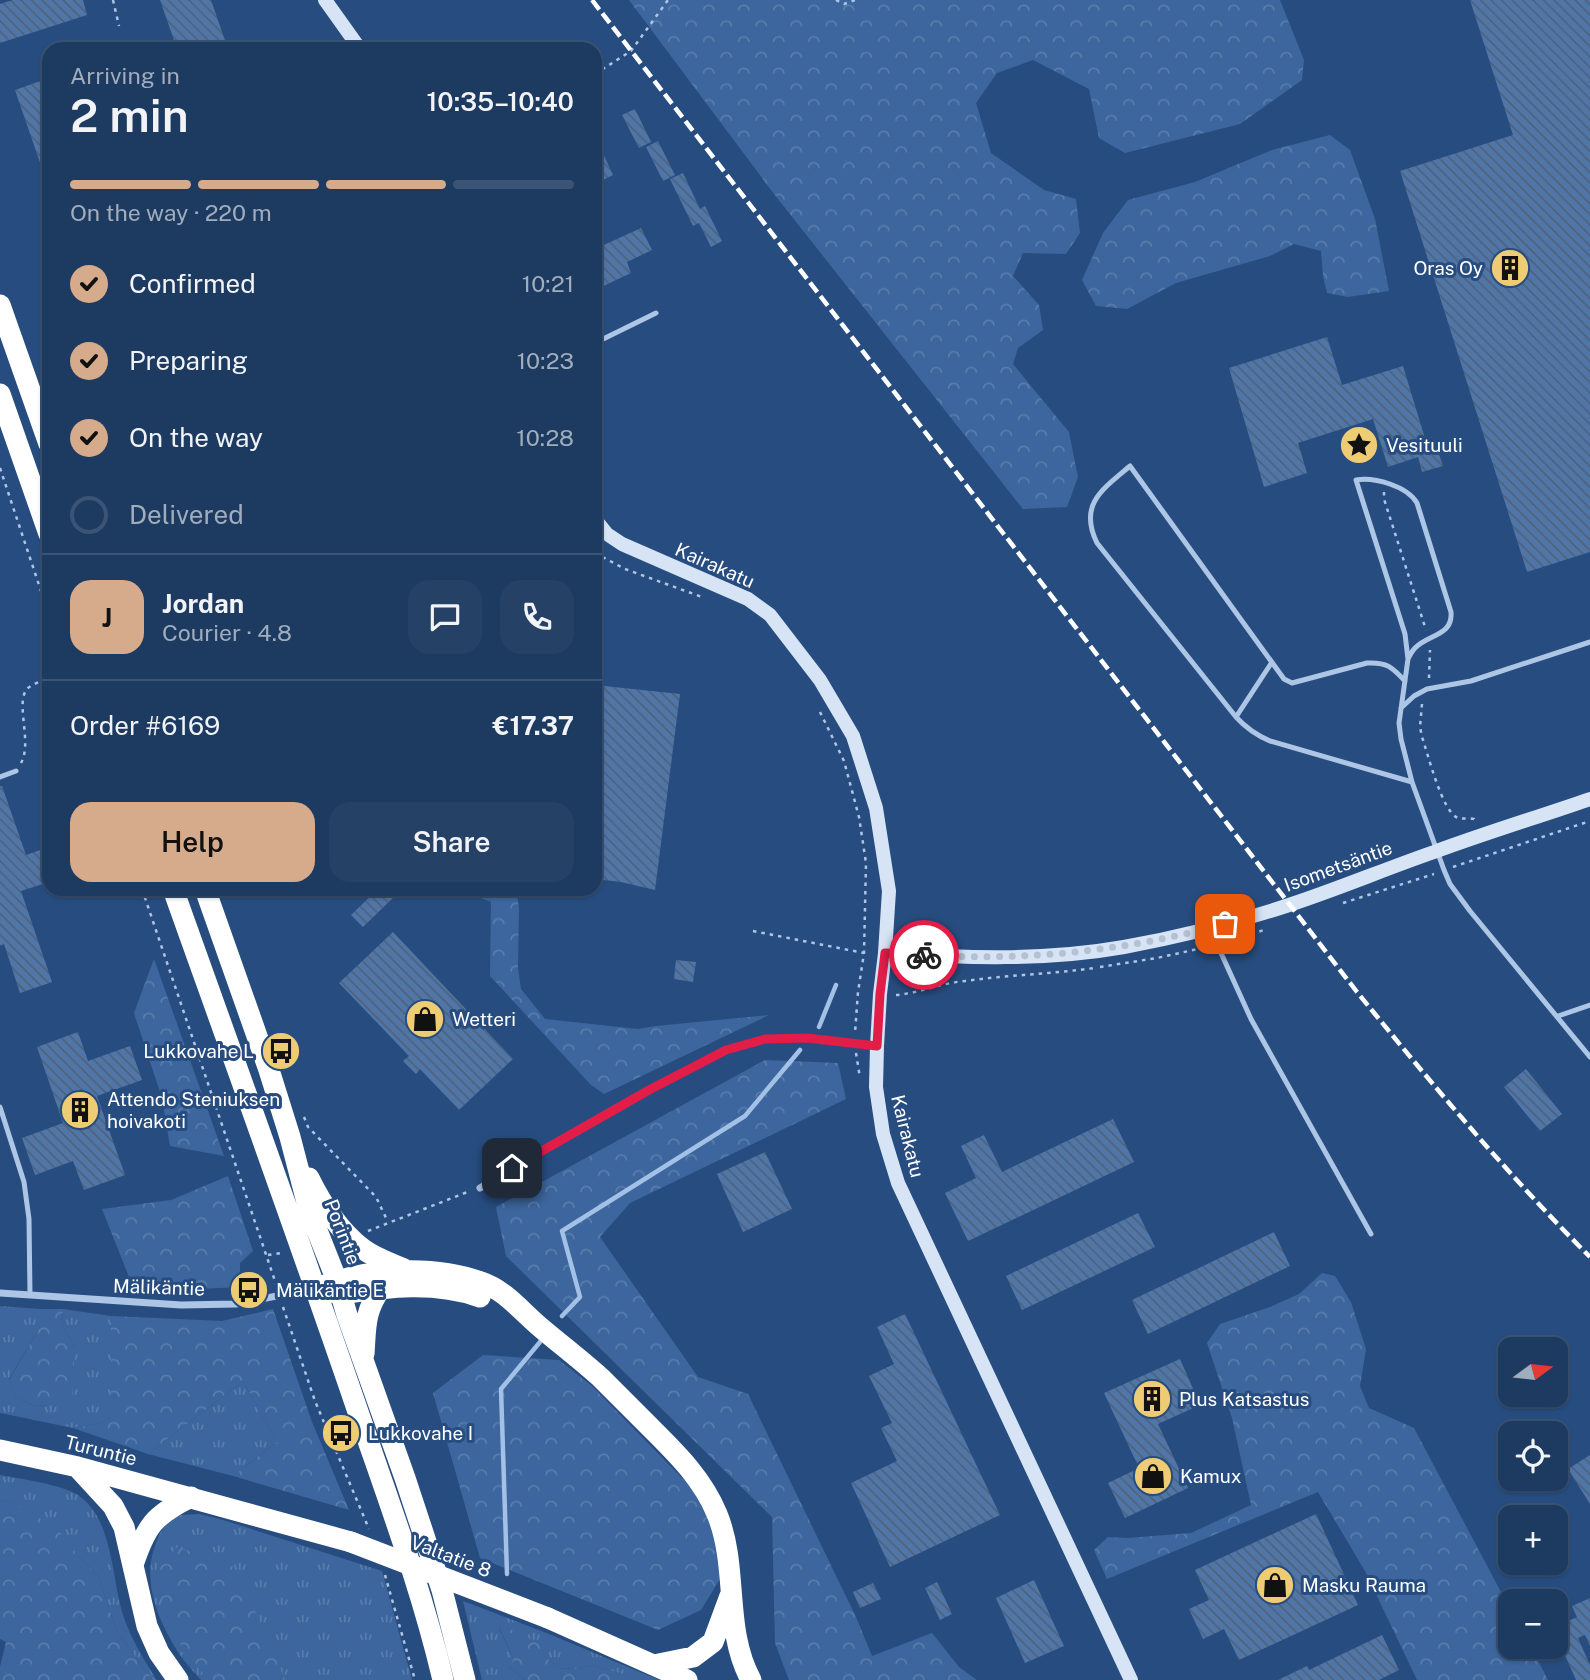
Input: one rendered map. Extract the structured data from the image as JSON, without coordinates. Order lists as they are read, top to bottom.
{
  "streets": {
    "highway": ["Porintie", "Turuntie", "Valtatie 8"],
    "main road": ["Kairakatu", "Isometsäntie"],
    "street": ["Mälikäntie"]
  },
  "crossings": [
    ["Kairakatu", "Isometsäntie"],
    ["Turuntie", "Valtatie 8"]
  ],
  "places": {
    "building": ["Oras Oy", "Attendo Steniuksen hoivakoti", "Plus Katsastus"],
    "place": ["Vesituuli"],
    "shop": ["Wetteri", "Kamux", "Masku Rauma"],
    "bus stop": ["Lukkovahe L", "Mälikäntie E", "Lukkovahe I"]
  },
  "north": "right",
  "page": {
    "heading": ["2 min", "Arriving in", "10:35–10:40"],
    "panel": [
      "Jordan",
      "Courier · 4.8",
      "Order #6169",
      "€17.37"
    ],
    "bar": "On the way · 220 m",
    "list": [
      ["Confirmed", "10:21"],
      ["Preparing", "10:23"],
      ["On the way", "10:28"],
      "Delivered"
    ],
    "round": "J",
    "buttons": ["Help", "Share"],
    "map_buttons": ["+", "−"]
  }
}
